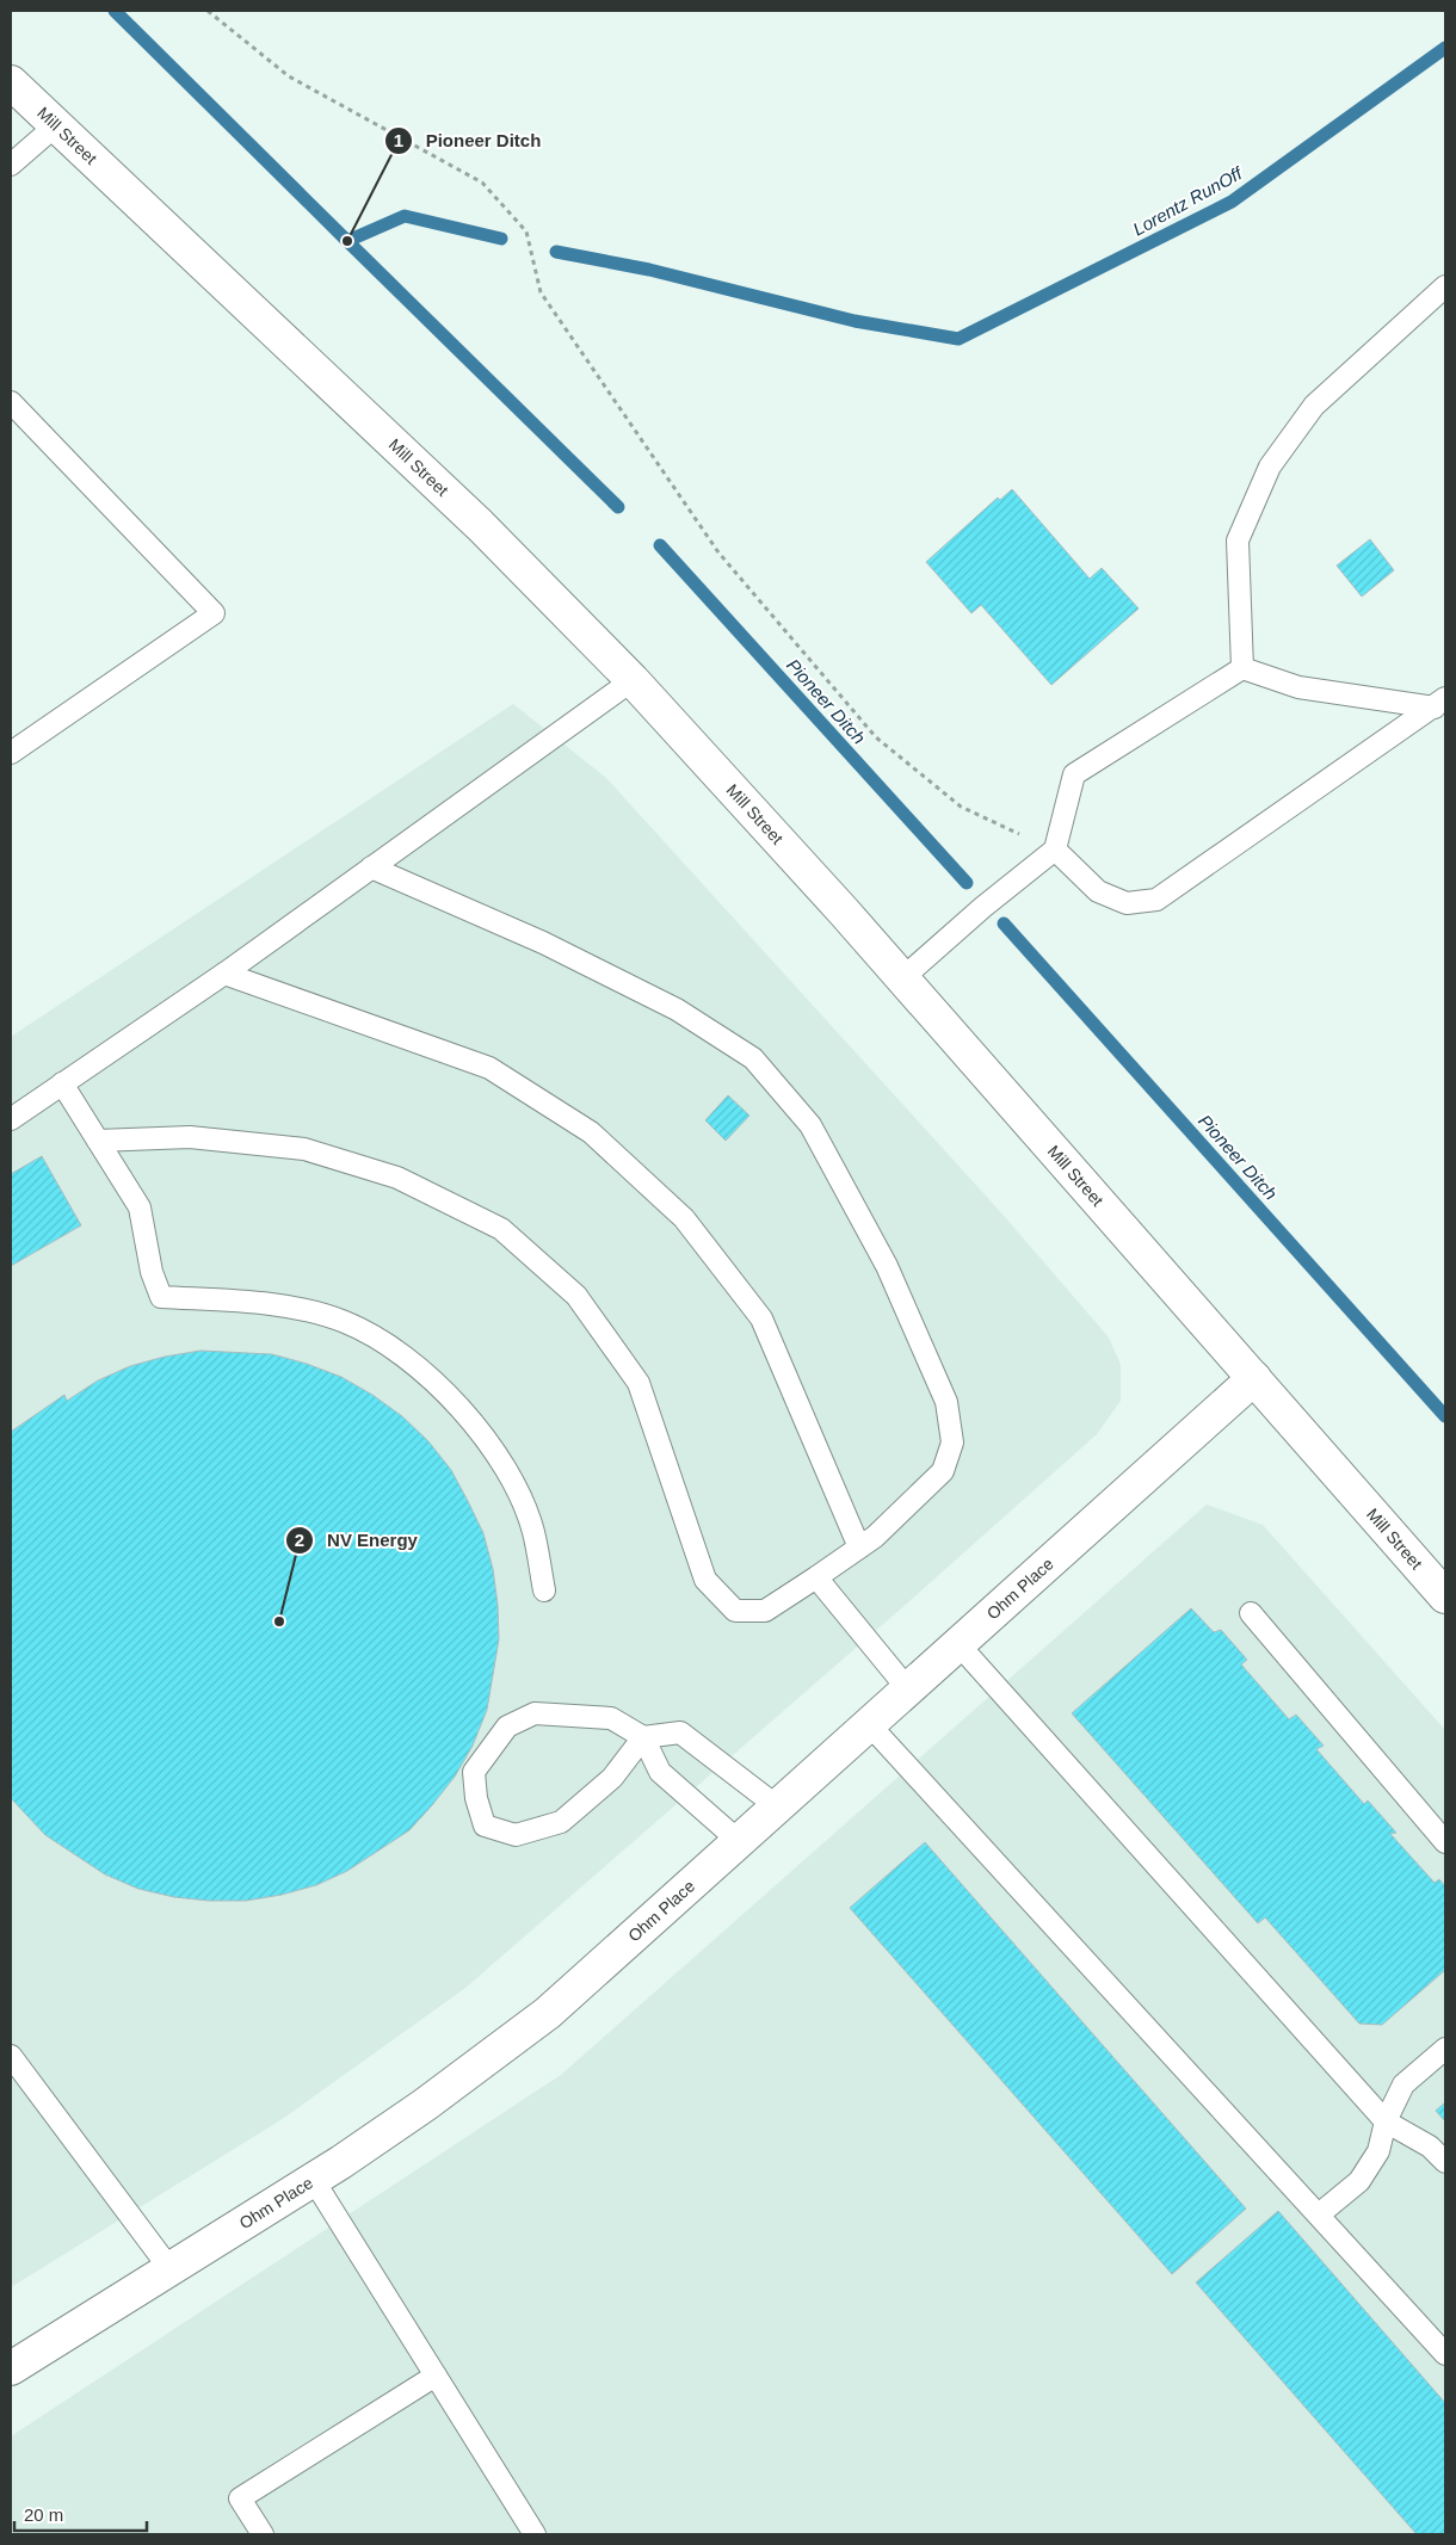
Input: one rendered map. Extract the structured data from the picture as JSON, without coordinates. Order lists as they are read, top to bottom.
{
  "streets": {
    "main road": ["Mill Street", "Ohm Place"]
  },
  "crossings": [
    ["Mill Street", "Ohm Place"]
  ],
  "water": ["Lorentz RunOff", "Pioneer Ditch"],
  "places": ["Pioneer Ditch", "NV Energy"],
  "scale_bar": "20 m"
}
